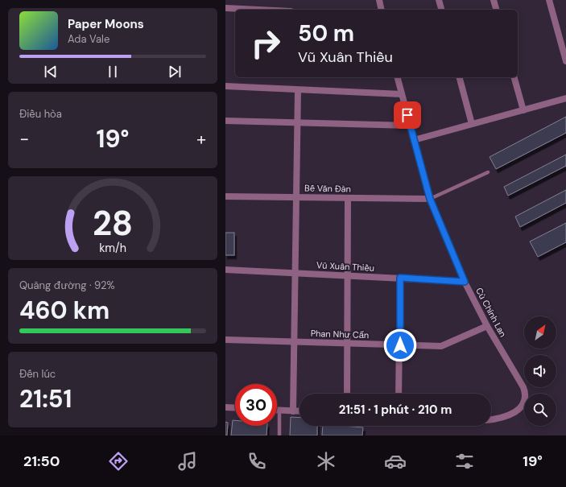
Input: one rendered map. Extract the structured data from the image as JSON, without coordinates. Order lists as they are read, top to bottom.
{
  "streets": {
    "street": [
      "Bế Văn Đàn",
      "Vũ Xuân Thiều",
      "Cù Chính Lan",
      "Phan Như Cẩn"
    ]
  },
  "crossings": [
    ["Bế Văn Đàn", "Cù Chính Lan"],
    ["Vũ Xuân Thiều", "Cù Chính Lan"],
    ["Cù Chính Lan", "Phan Như Cẩn"]
  ],
  "north": "top right",
  "page": {
    "turn": ["50 m", "Vũ Xuân Thiều"],
    "song": ["Paper Moons", "Ada Vale"],
    "tile": [
      "Điều hòa",
      ["Quãng đường · 92%", "460 km"],
      ["Đến lúc", "21:51"]
    ],
    "heat": ["−", "19°", "+"],
    "limit": "30",
    "trip": "21:51 · 1 phút · 210 m",
    "tabs": ["21:50", "19°"],
    "gauge": ["28", "km/h"]
  }
}
